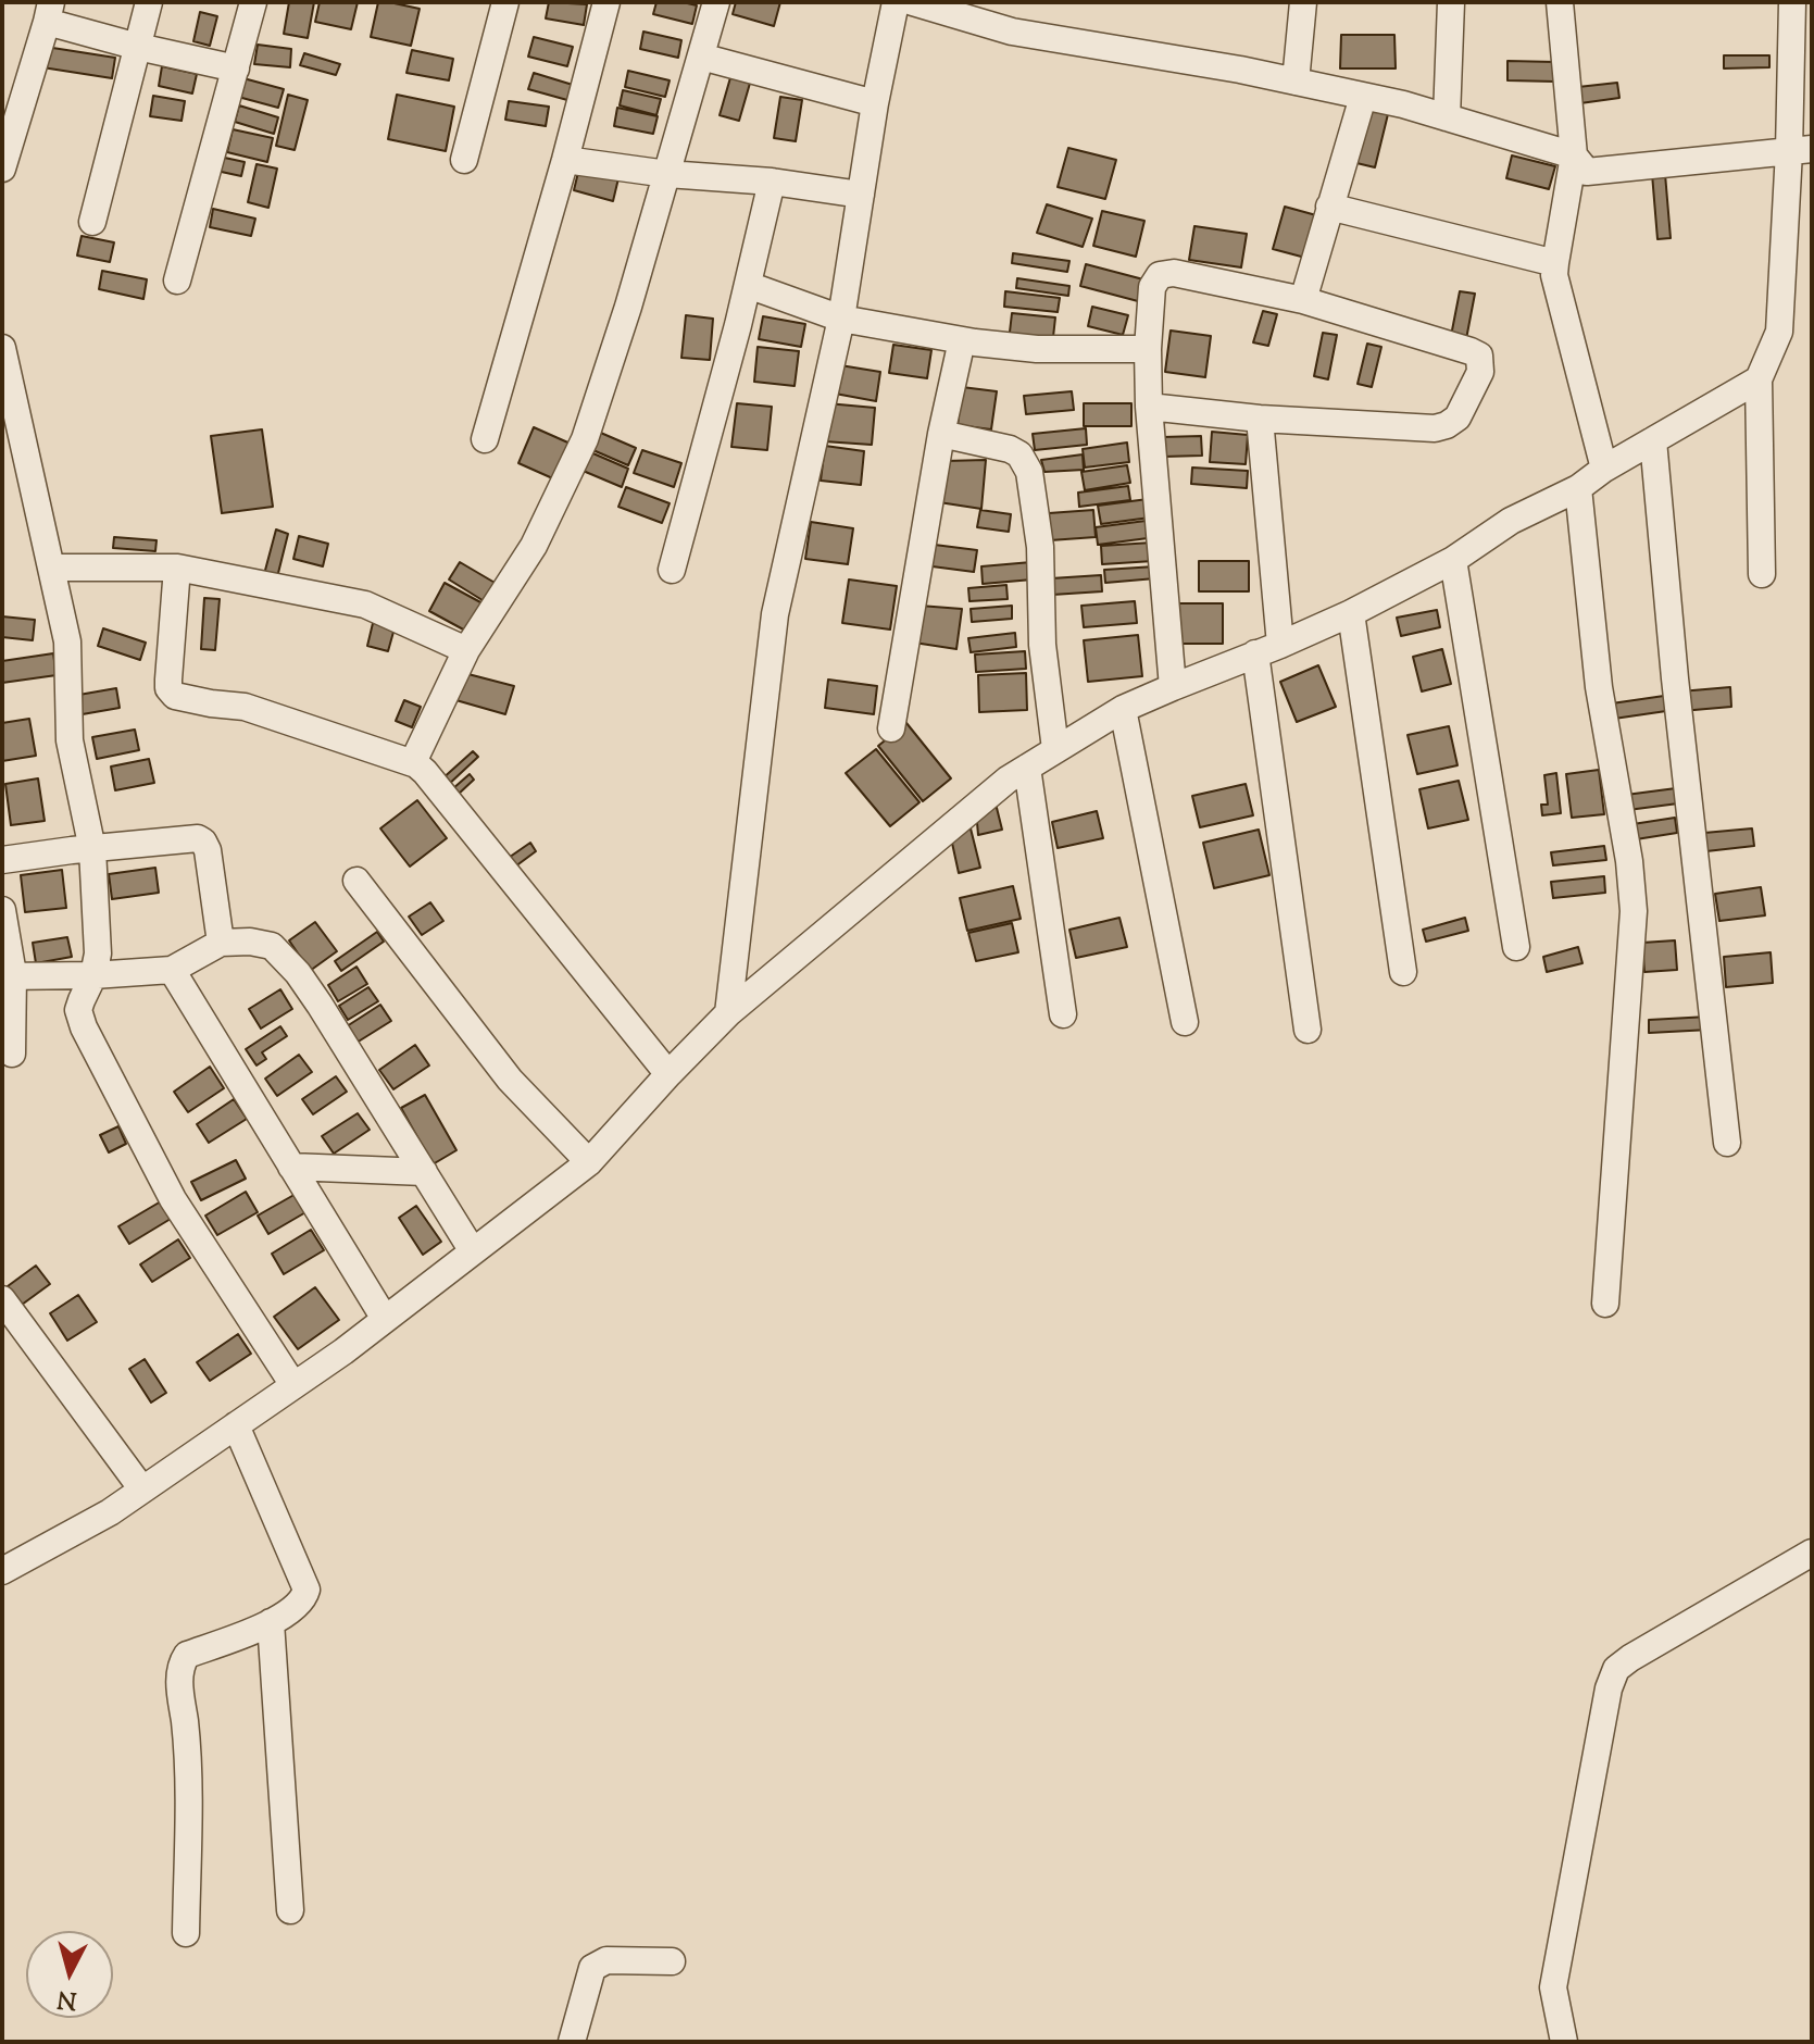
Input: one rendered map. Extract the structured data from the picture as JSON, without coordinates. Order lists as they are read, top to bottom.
{
  "north": "bottom"
}
